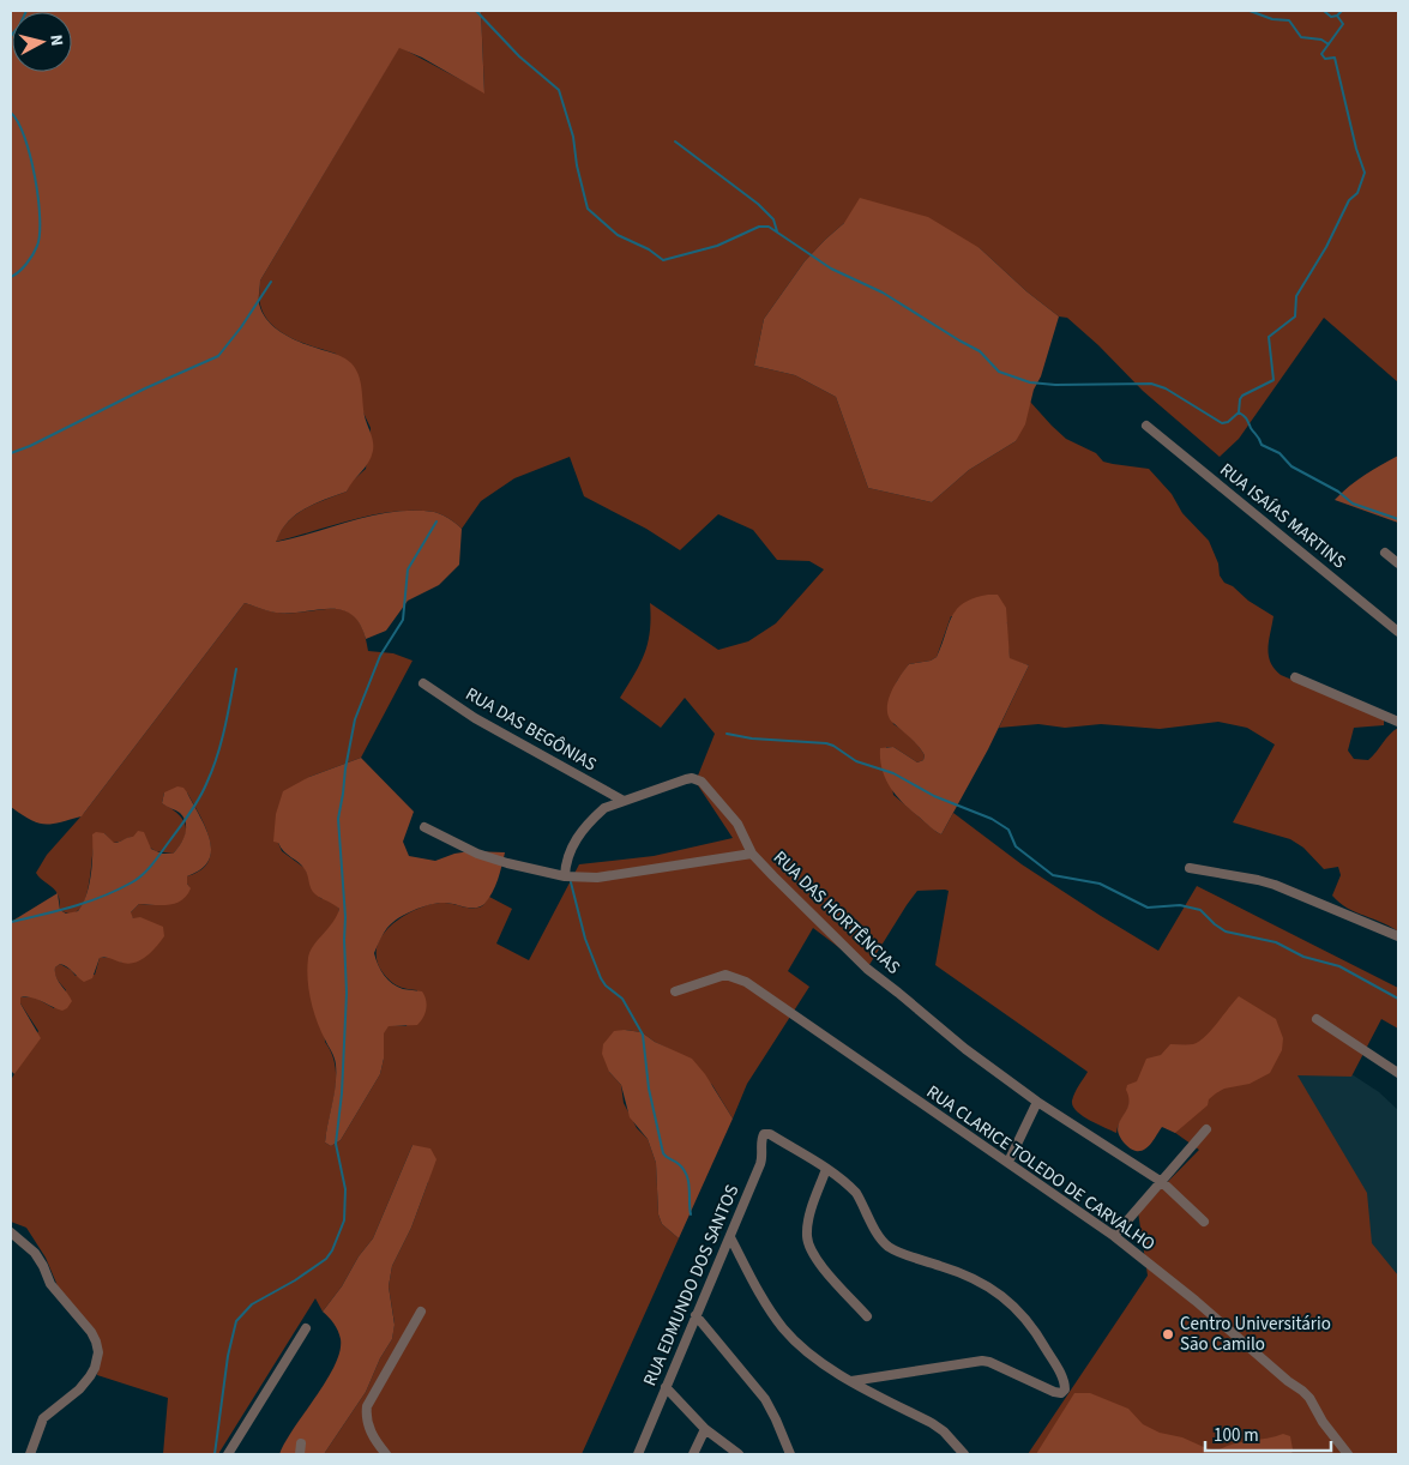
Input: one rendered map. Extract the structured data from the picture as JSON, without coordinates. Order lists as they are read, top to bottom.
{
  "streets": {
    "street": [
      "RUA ISAÍAS MARTINS",
      "RUA DAS BEGÔNIAS",
      "RUA DAS HORTÊNCIAS",
      "RUA CLARICE TOLEDO DE CARVALHO",
      "RUA EDMUNDO DOS SANTOS"
    ]
  },
  "crossings": [
    ["RUA DAS BEGÔNIAS", "RUA DAS HORTÊNCIAS"]
  ],
  "places": ["Centro Universitário São Camilo"],
  "scale_bar": "100 m",
  "north": "right"
}
